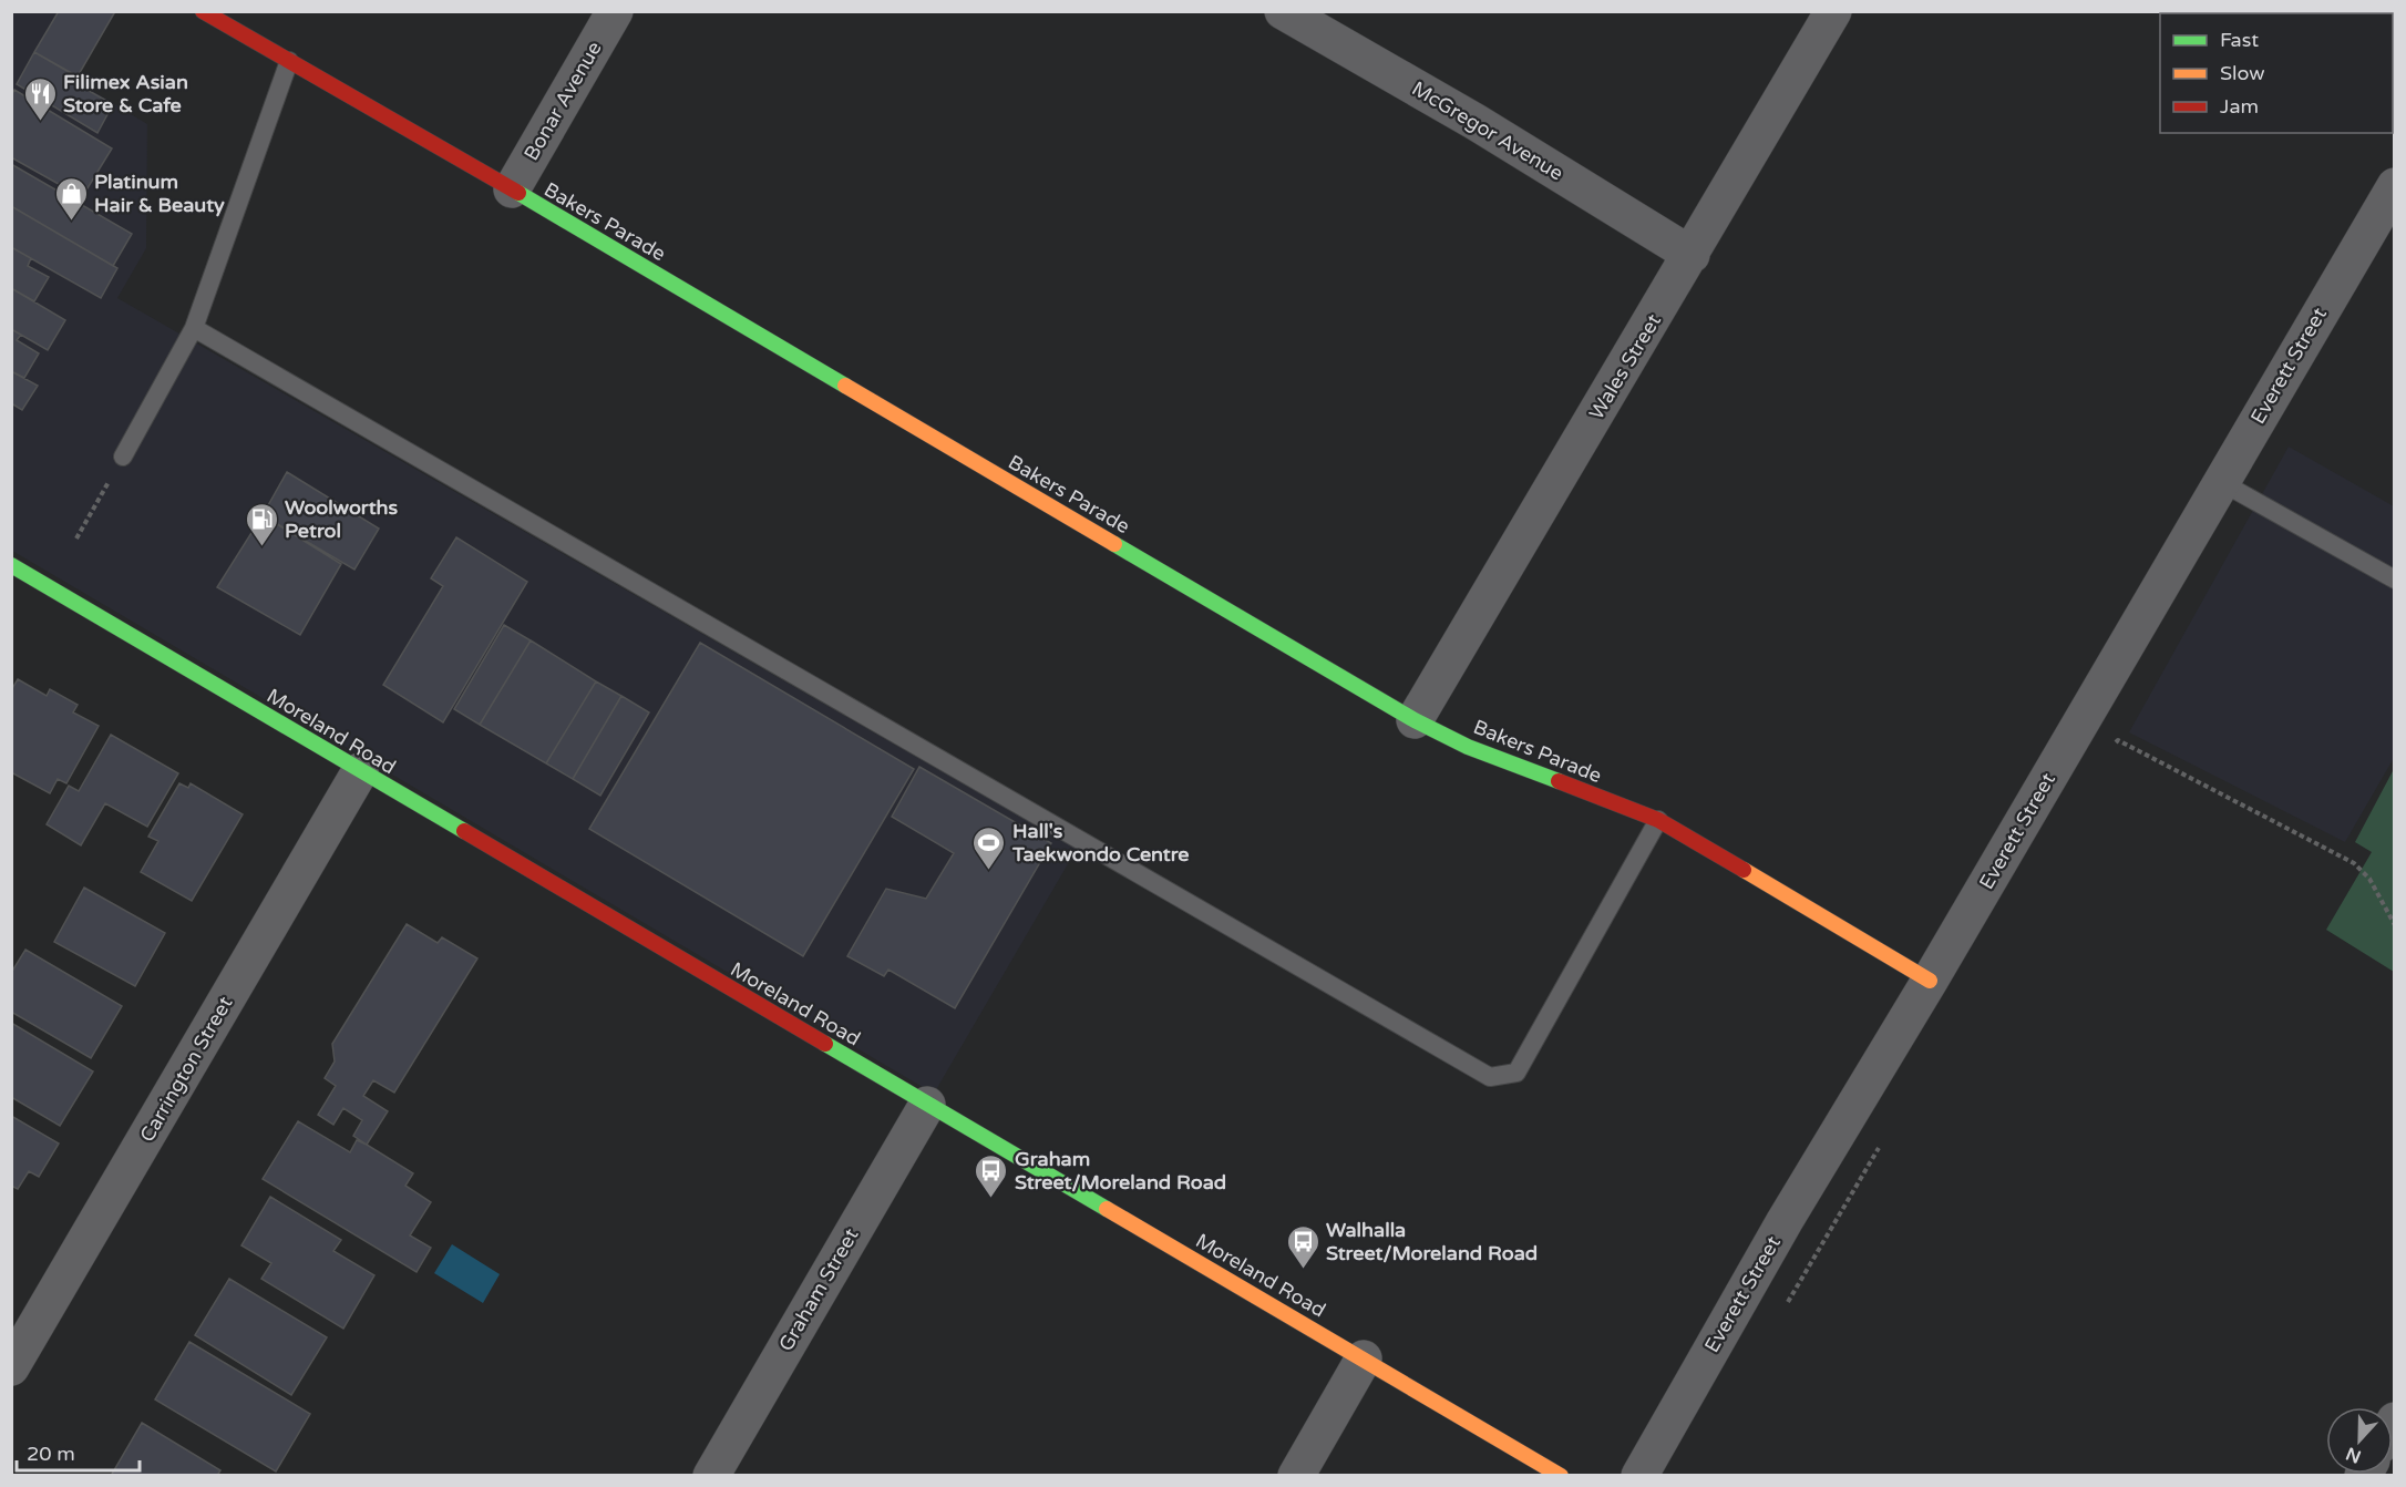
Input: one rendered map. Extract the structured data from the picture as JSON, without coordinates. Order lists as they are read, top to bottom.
{
  "streets": {
    "street": [
      "Bonar Avenue",
      "McGregor Avenue",
      "Bakers Parade",
      "Everett Street",
      "Wales Street",
      "Moreland Road",
      "Carrington Street",
      "Graham Street"
    ]
  },
  "crossings": [
    ["Bonar Avenue", "Bakers Parade"],
    ["McGregor Avenue", "Wales Street"],
    ["Bakers Parade", "Everett Street"],
    ["Bakers Parade", "Wales Street"],
    ["Moreland Road", "Carrington Street"],
    ["Moreland Road", "Graham Street"]
  ],
  "places": {
    "restaurant": ["Filimex Asian Store & Cafe"],
    "shop": ["Platinum Hair & Beauty"],
    "fuel station": ["Woolworths Petrol"],
    "sports": ["Hall's Taekwondo Centre"],
    "bus stop": ["Graham Street/Moreland Road", "Walhalla Street/Moreland Road"]
  },
  "legend": ["Fast", "Slow", "Jam"],
  "scale_bar": "20 m",
  "north": "bottom"
}
